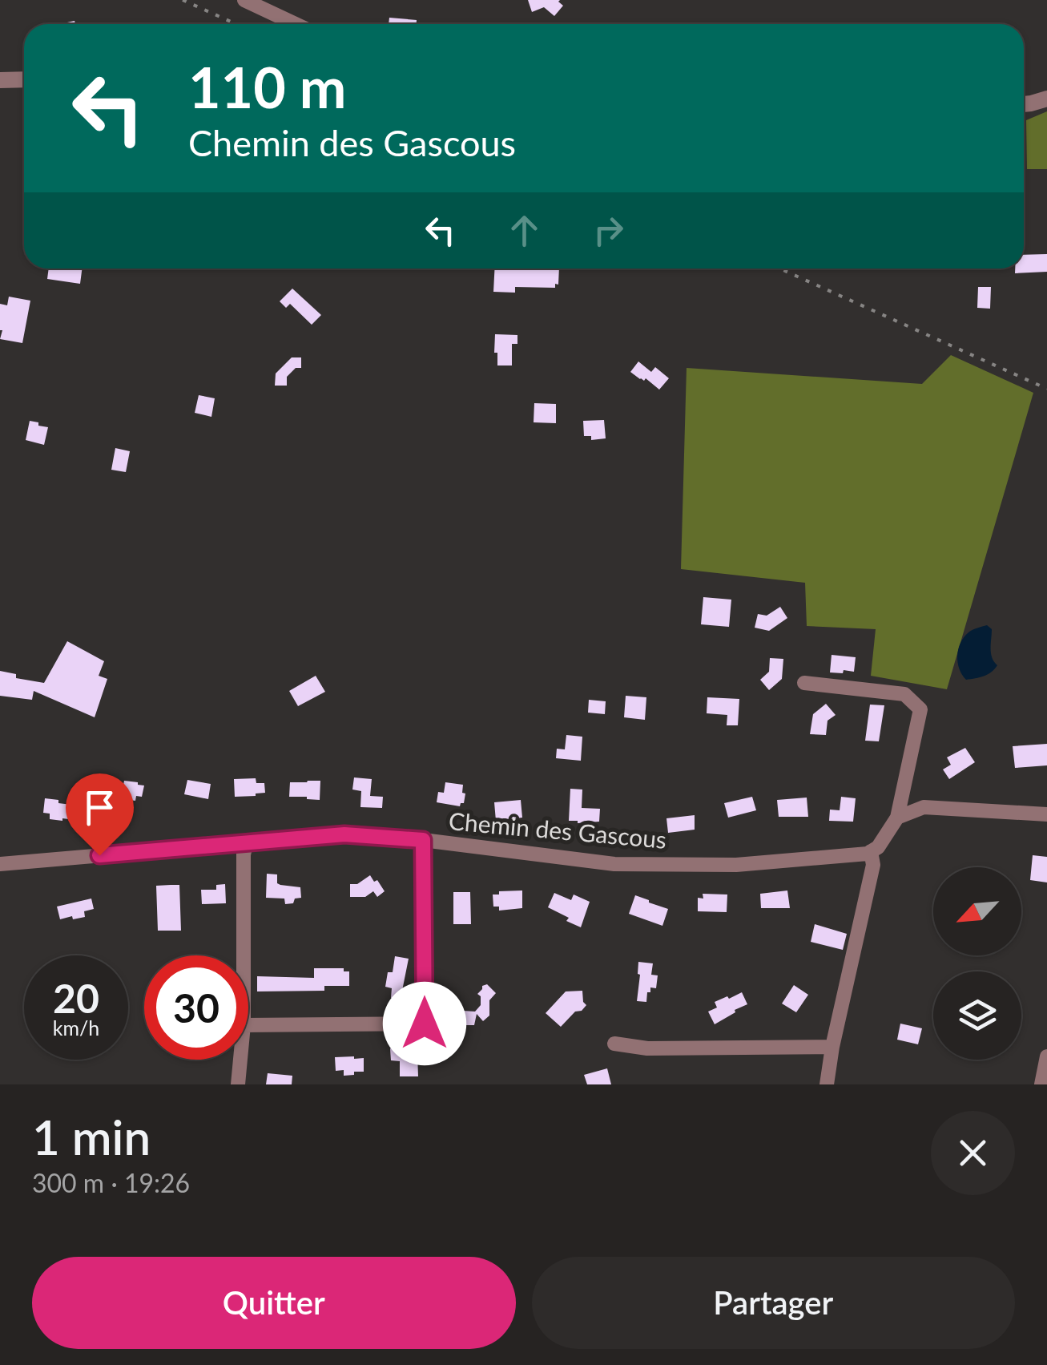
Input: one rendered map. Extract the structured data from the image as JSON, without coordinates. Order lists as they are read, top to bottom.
{
  "streets": {
    "street": ["Chemin des Gascous"]
  },
  "north": "bottom left",
  "page": {
    "turn": ["110 m", "Chemin des Gascous"],
    "speed": "20 km/h",
    "limit": "30",
    "heading": ["1 min", "300 m · 19:26"],
    "buttons": ["Quitter", "Partager"]
  }
}
